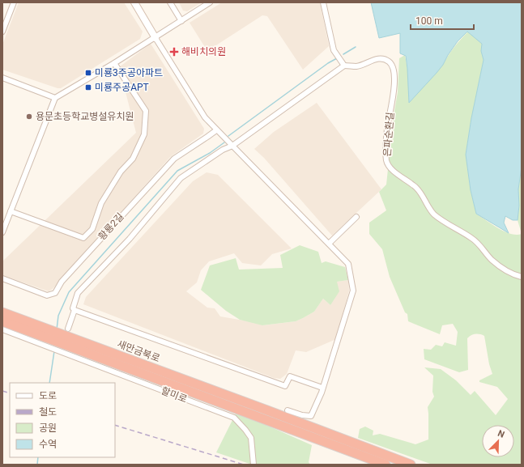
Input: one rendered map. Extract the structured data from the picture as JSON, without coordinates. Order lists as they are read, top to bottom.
{
  "streets": {
    "highway": ["새만금북로"],
    "street": ["은파순환길", "황룡2길", "할미로"]
  },
  "crossings": [
    ["새만금북로", "할미로"]
  ],
  "places": {
    "health": ["해비치의원"],
    "transit": ["미룡3주공아파트", "미룡주공APT"],
    "other": ["용문초등학교병설유치원"]
  },
  "legend": [
    "도로",
    "철도",
    "공원",
    "수역"
  ],
  "scale_bar": "100 m",
  "north": "top right"
}
